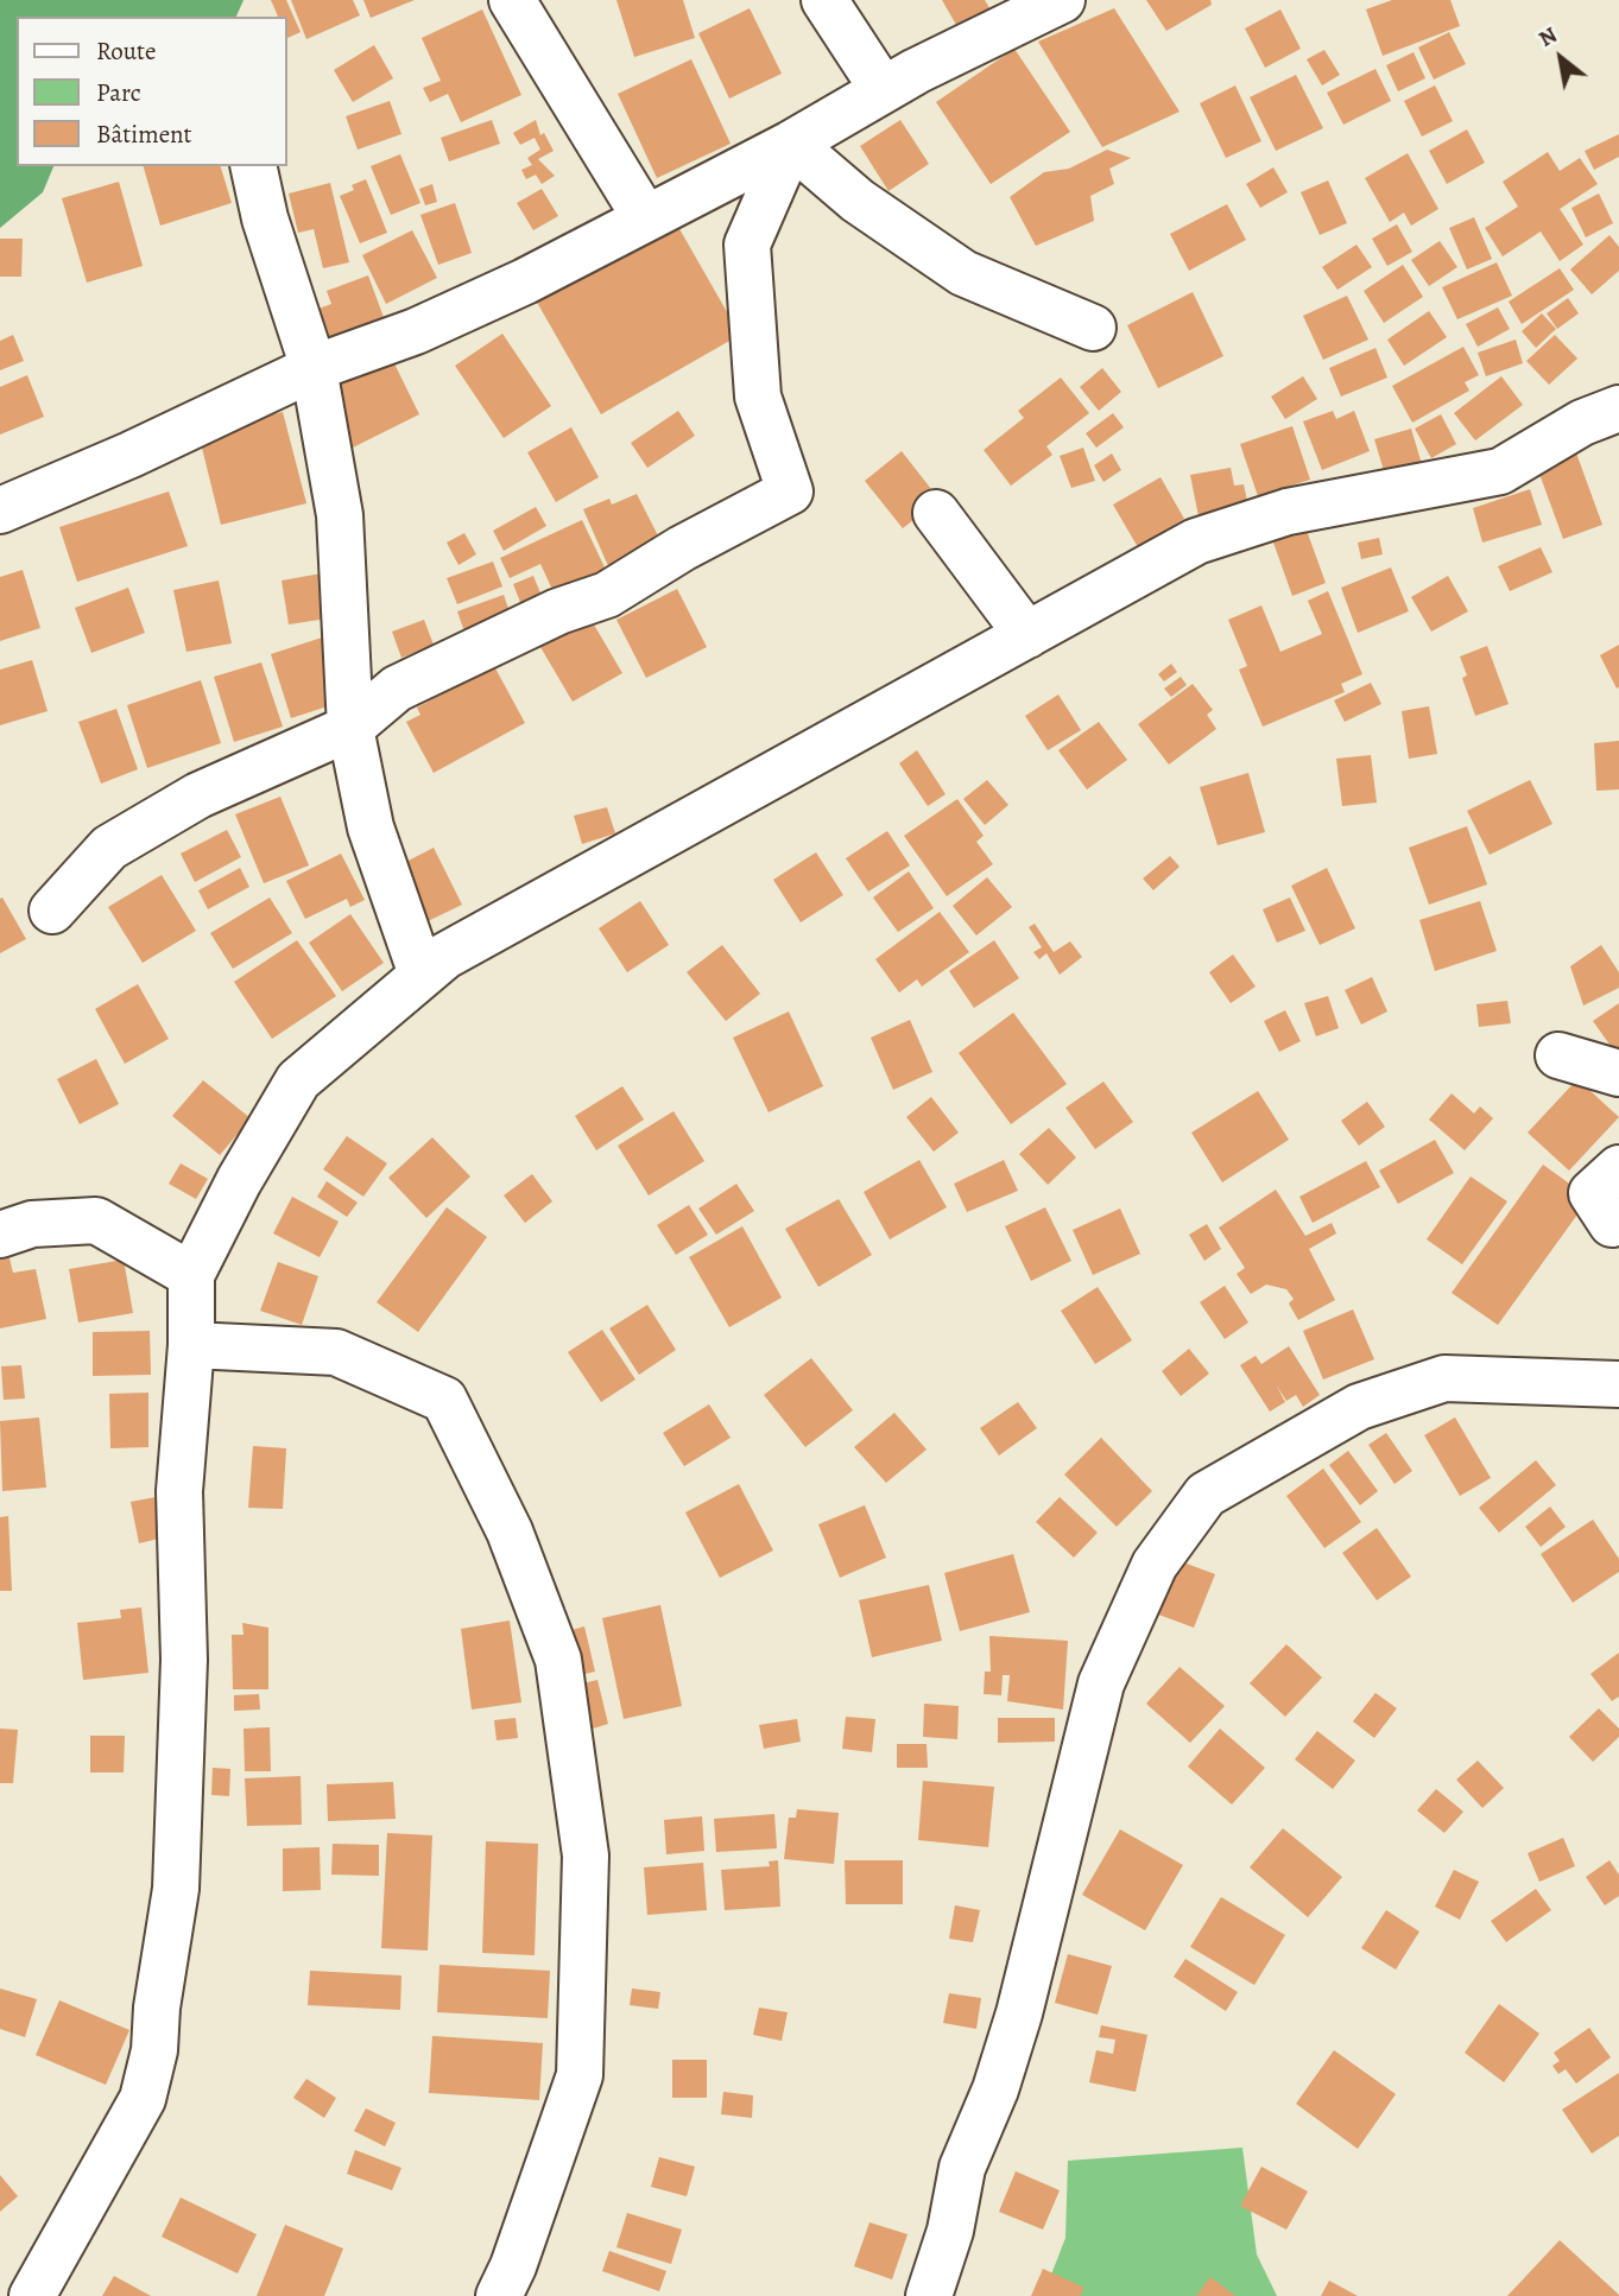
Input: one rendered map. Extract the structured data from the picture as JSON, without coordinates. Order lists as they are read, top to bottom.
{
  "legend": ["Route", "Parc", "Bâtiment"],
  "north": "top left"
}
